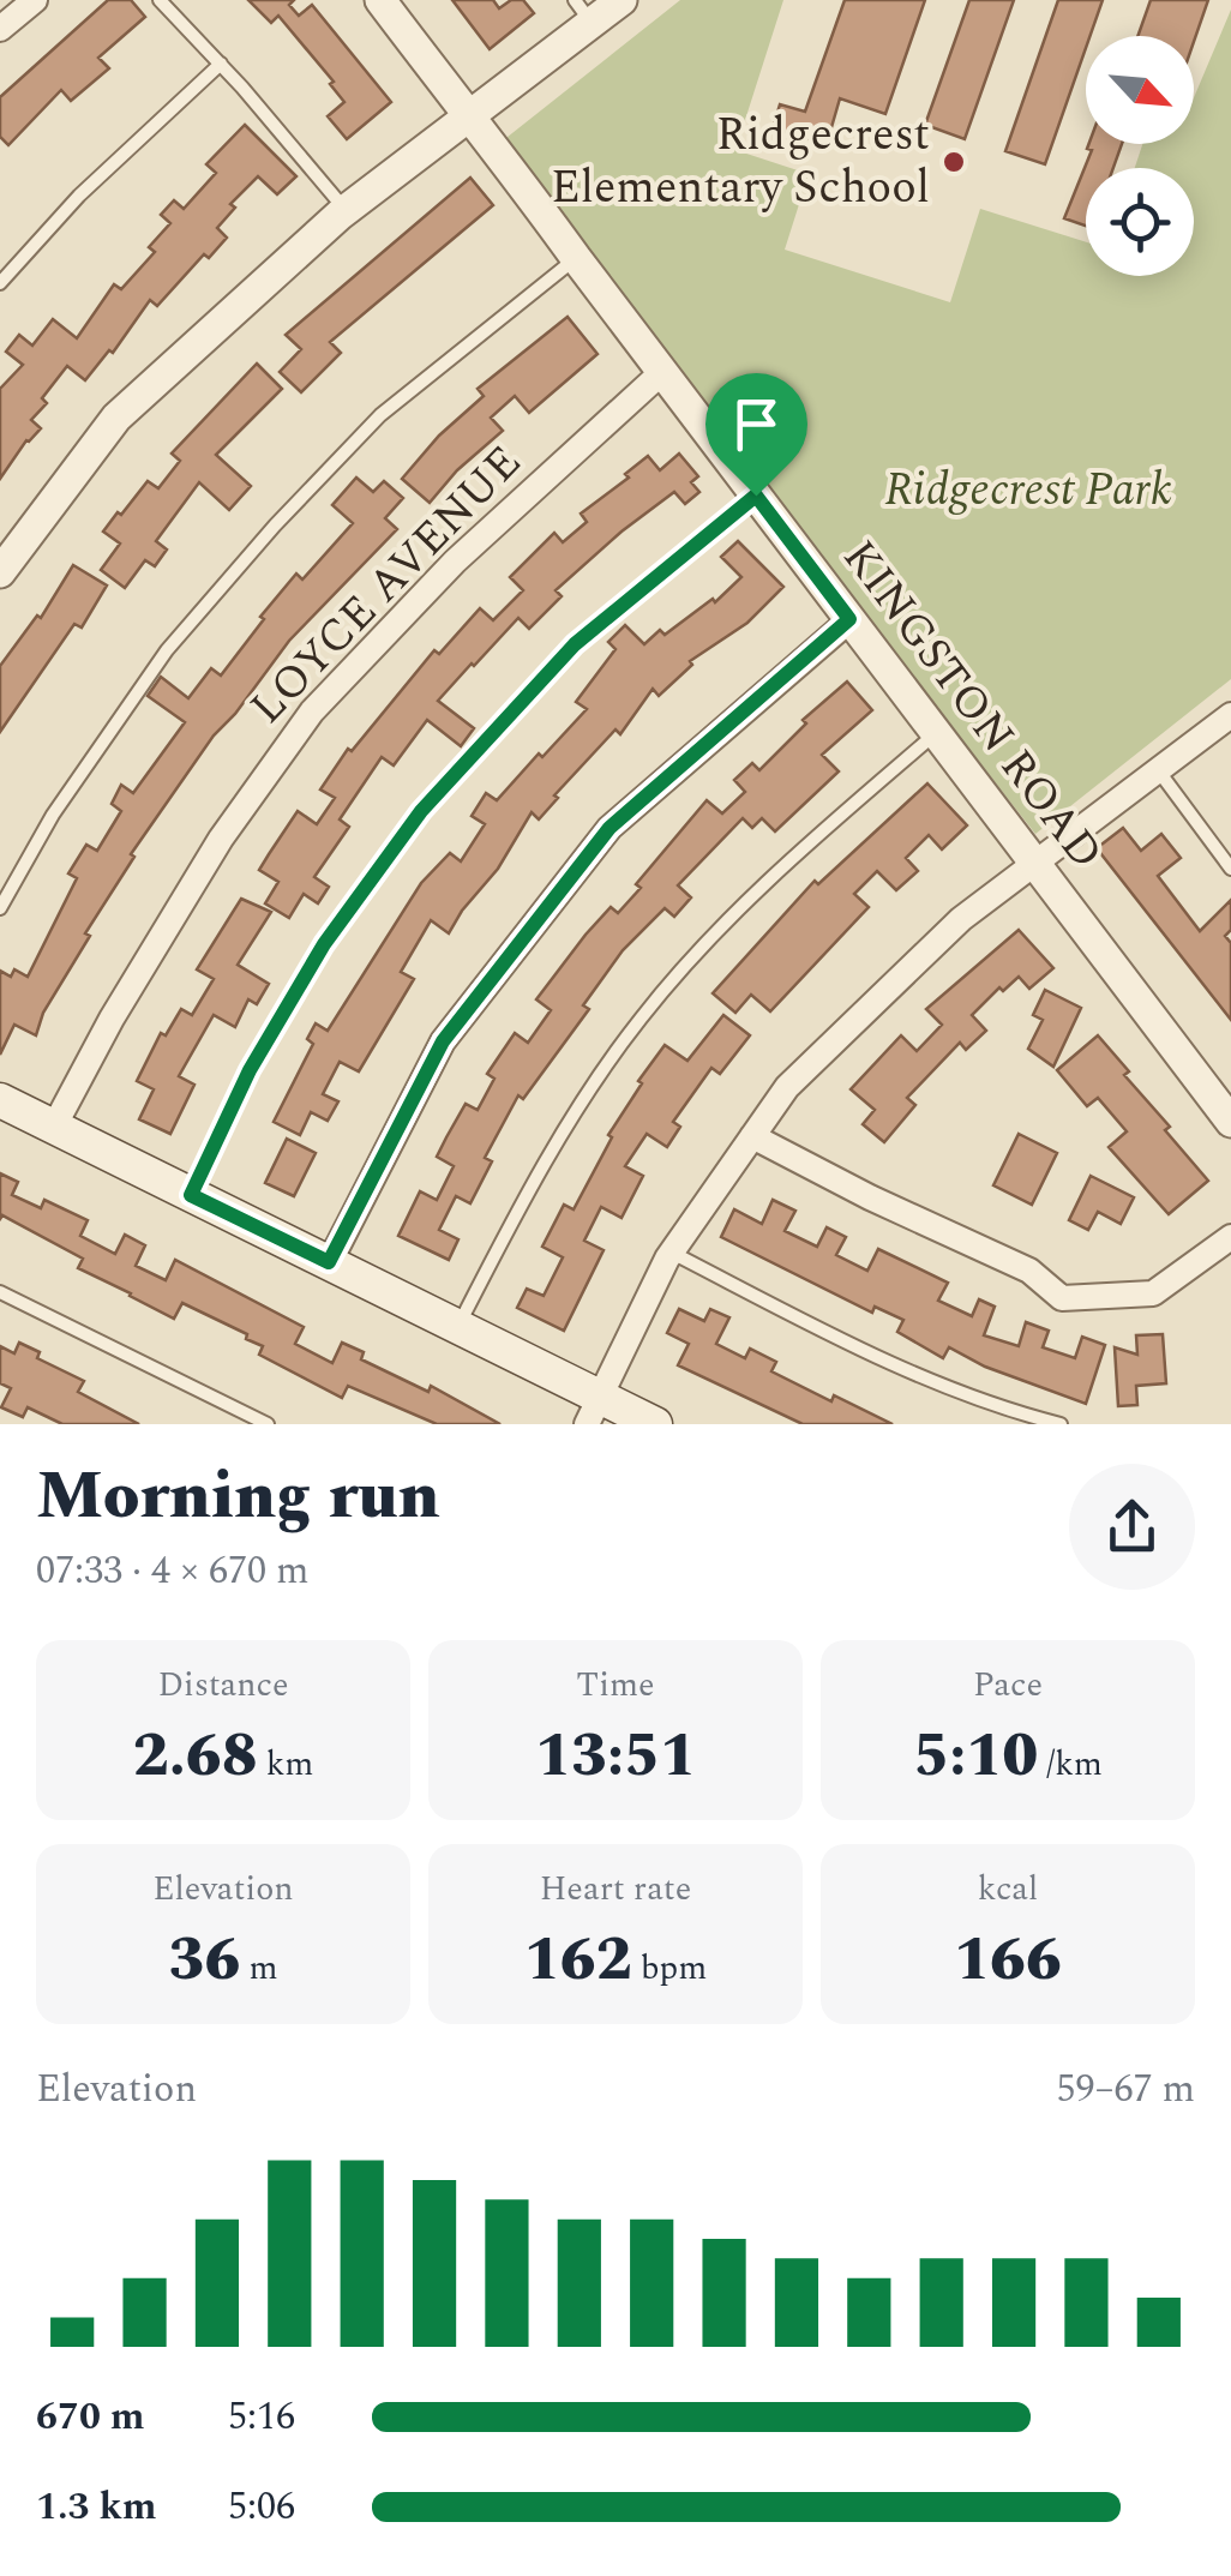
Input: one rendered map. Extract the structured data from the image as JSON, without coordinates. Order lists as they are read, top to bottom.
{
  "streets": {
    "street": ["LOYCE AVENUE", "KINGSTON ROAD"]
  },
  "crossings": [
    ["LOYCE AVENUE", "KINGSTON ROAD"]
  ],
  "parks": ["Ridgecrest Park"],
  "places": ["Ridgecrest Elementary School"],
  "north": "bottom right",
  "page": {
    "heading": ["Morning run", "07:33 · 4 × 670 m"],
    "stats": [
      ["Distance", "2.68 km"],
      ["Time", "13:51"],
      ["Pace", "5:10 /km"],
      ["Elevation", "36 m"],
      ["Heart rate", "162 bpm"],
      ["kcal", "166"]
    ],
    "chart": ["Elevation", "59–67 m"],
    "list": [
      {
        "name": "670 m",
        "note": "5:16"
      },
      {
        "name": "1.3 km",
        "note": "5:06"
      }
    ]
  }
}
